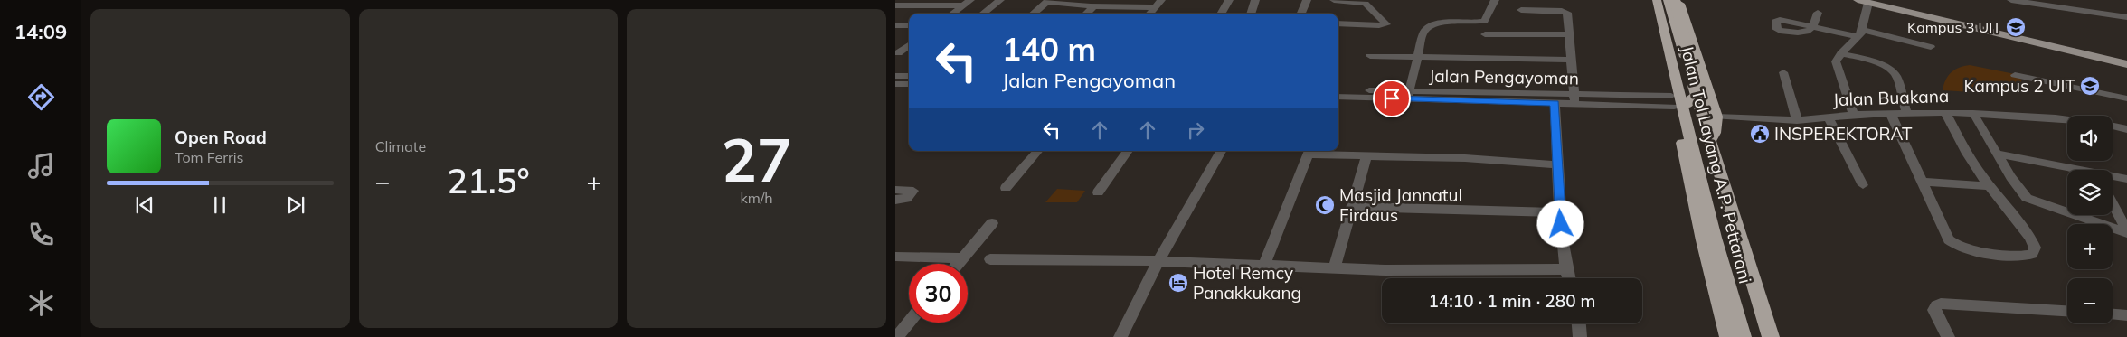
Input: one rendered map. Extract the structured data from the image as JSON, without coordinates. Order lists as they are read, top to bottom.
{
  "streets": {
    "highway": ["Jalan Tol Layang A.P. Pettarani"],
    "street": ["Jalan Pengayoman", "Jalan Buakana"]
  },
  "places": {
    "school or university": ["Kampus 3 UIT", "Kampus 2 UIT"],
    "public building": ["INSPEREKTORAT"],
    "mosque": ["Masjid Jannatul Firdaus"],
    "hotel": ["Hotel Remcy Panakkukang"]
  },
  "page": {
    "tabs": "14:09",
    "tile": [
      "Climate",
      ["27", "km/h"]
    ],
    "turn": ["140 m", "Jalan Pengayoman"],
    "map_buttons": ["+", "−"],
    "song": ["Open Road", "Tom Ferris"],
    "heat": ["−", "21.5°", "+"],
    "limit": "30",
    "trip": "14:10 · 1 min · 280 m"
  }
}
